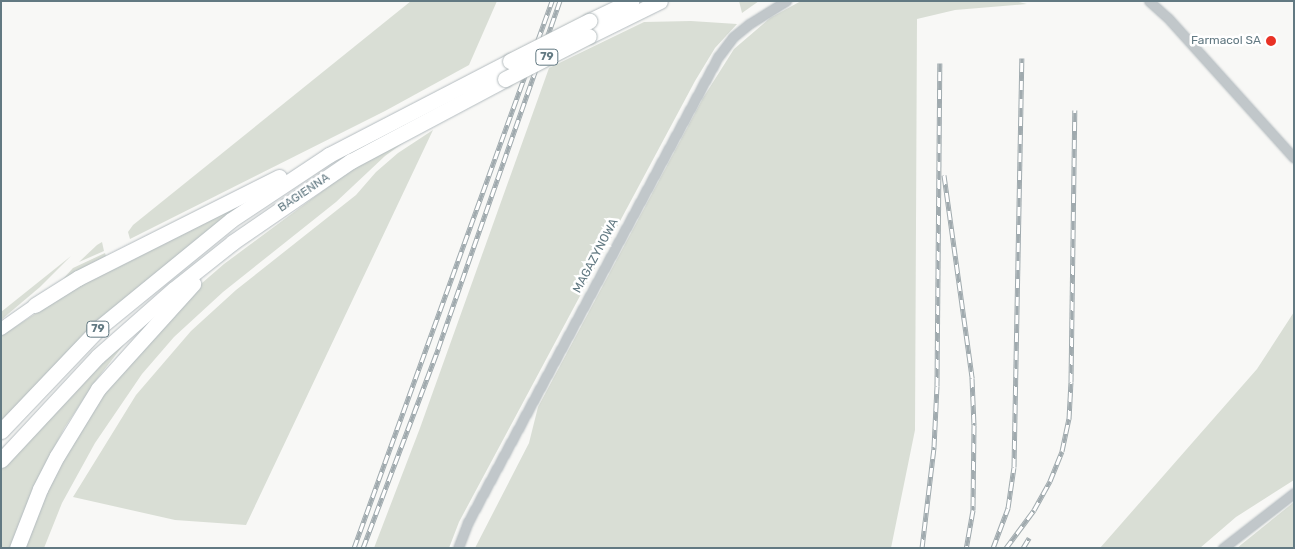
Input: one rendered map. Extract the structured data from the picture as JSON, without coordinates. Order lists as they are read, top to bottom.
{
  "streets": {
    "main road": ["79", "BAGIENNA"],
    "street": ["MAGAZYNOWA"]
  },
  "places": ["Farmacol SA"]
}
